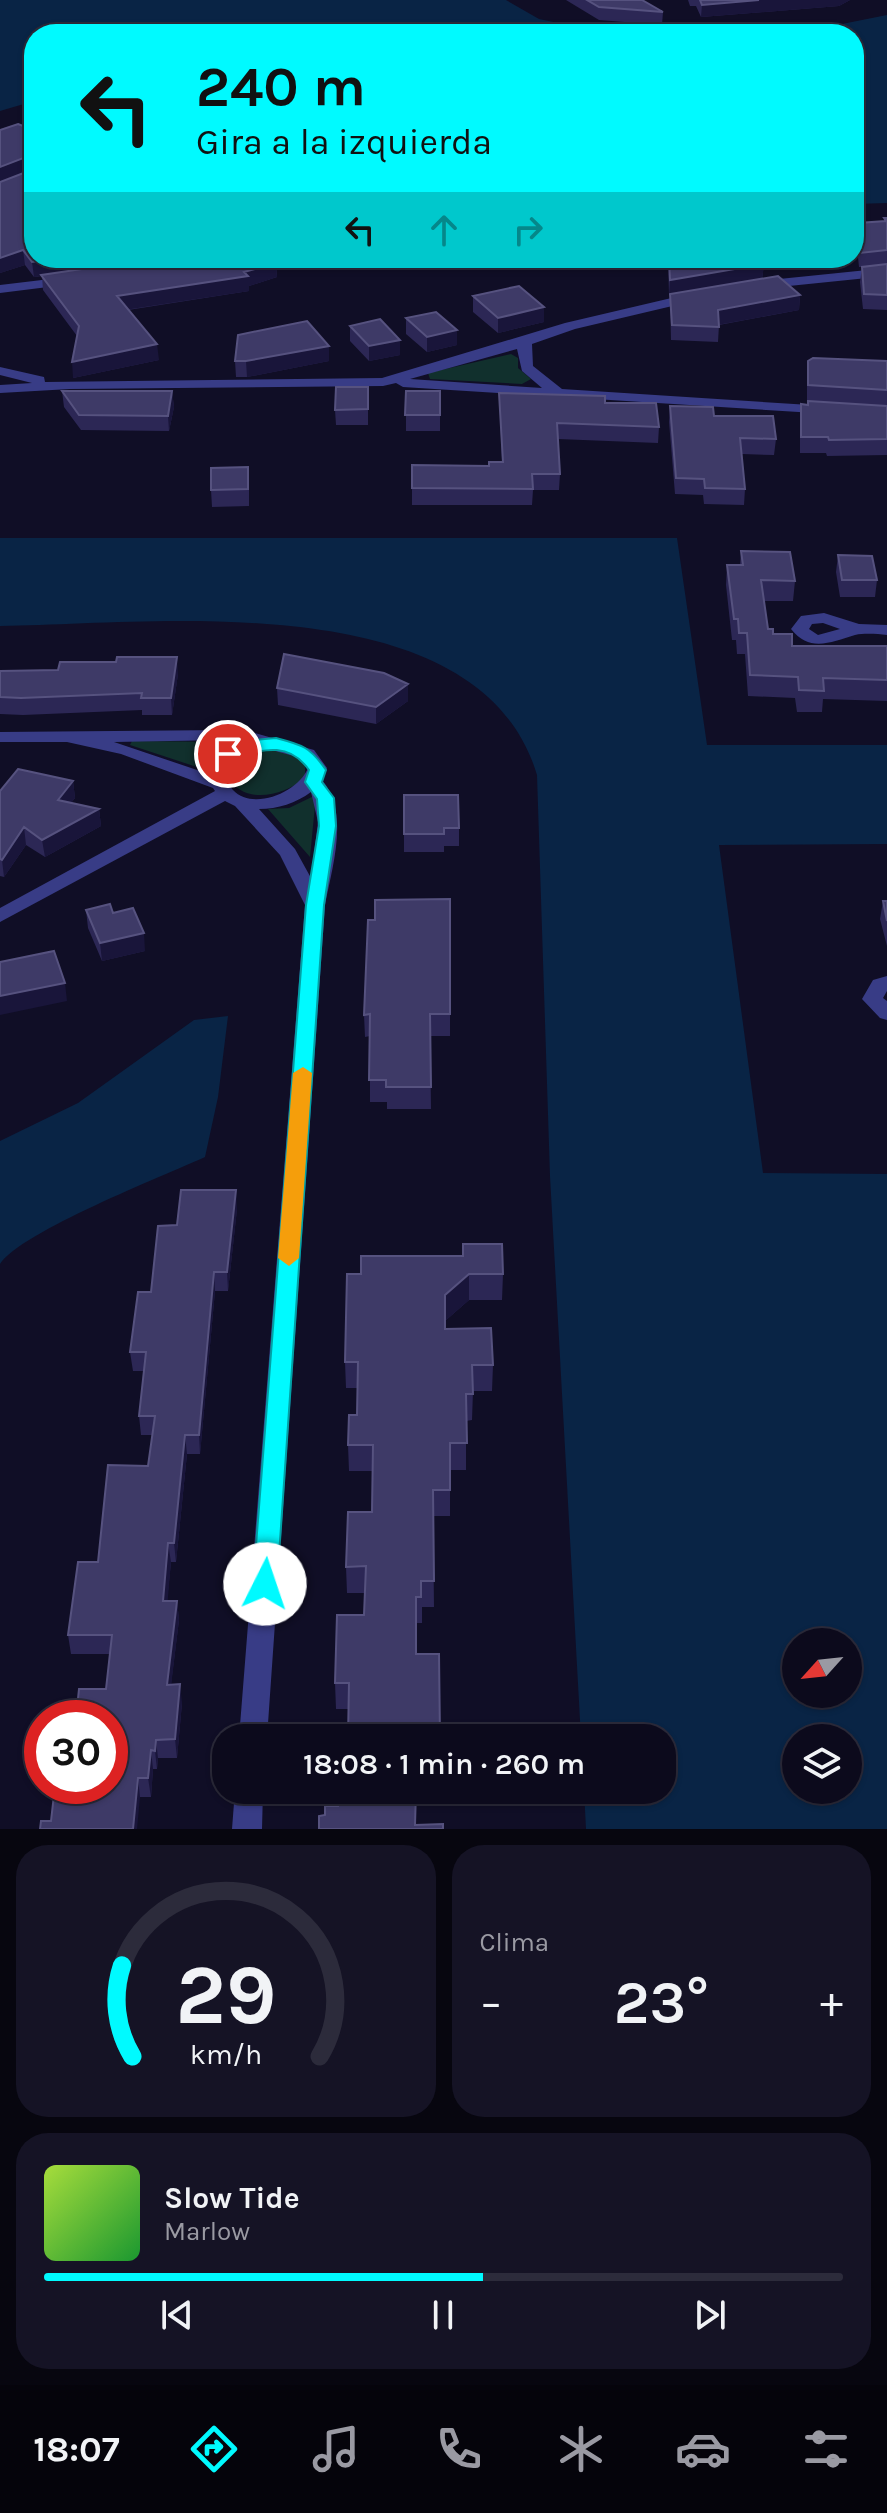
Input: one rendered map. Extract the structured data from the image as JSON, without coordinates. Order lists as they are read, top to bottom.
{
  "north": "bottom left",
  "page": {
    "turn": ["240 m", "Gira a la izquierda"],
    "limit": "30",
    "trip": "18:08 · 1 min · 260 m",
    "tile": "Clima",
    "heat": ["−", "23°", "+"],
    "song": ["Slow Tide", "Marlow"],
    "tabs": "18:07",
    "gauge": ["29", "km/h"]
  }
}
